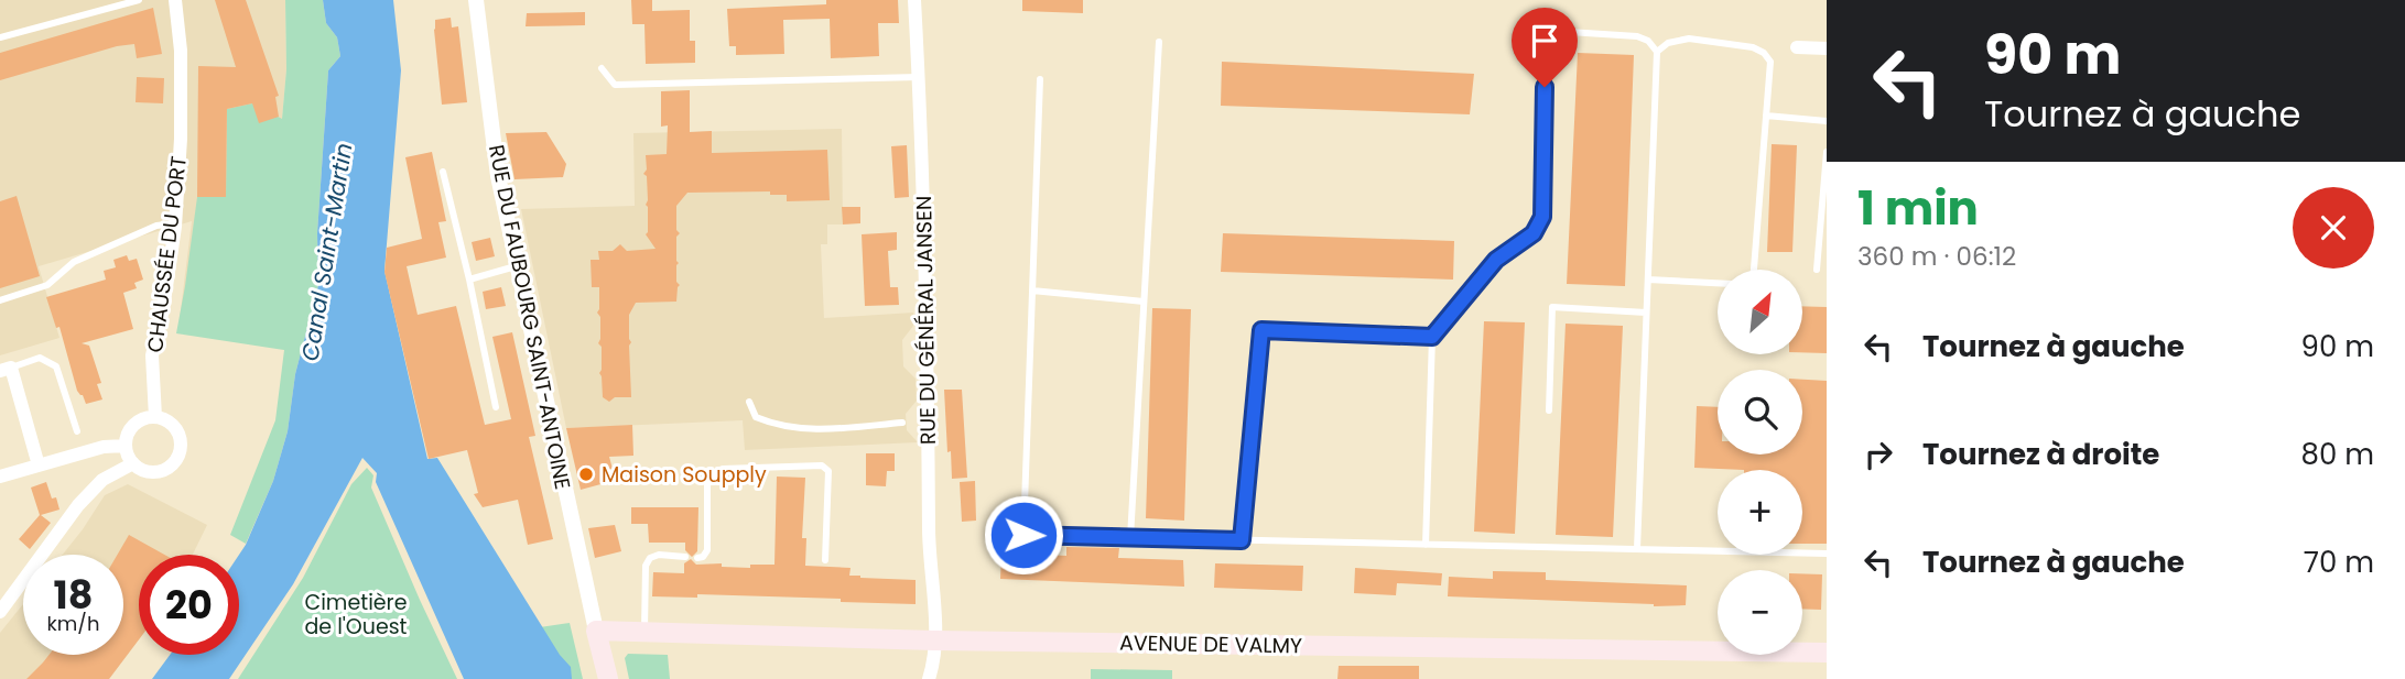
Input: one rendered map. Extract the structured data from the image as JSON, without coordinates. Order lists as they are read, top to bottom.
{
  "streets": {
    "main road": ["AVENUE DE VALMY"],
    "street": ["CHAUSSÉE DU PORT", "RUE DU FAUBOURG SAINT-ANTOINE", "RUE DU GÉNÉRAL JANSEN"]
  },
  "crossings": [
    ["RUE DU FAUBOURG SAINT-ANTOINE", "AVENUE DE VALMY"],
    ["RUE DU GÉNÉRAL JANSEN", "AVENUE DE VALMY"]
  ],
  "water": ["Canal Saint-Martin"],
  "parks": ["Cimetière de l'Ouest"],
  "places": ["Maison Soupply"],
  "north": "top right",
  "page": {
    "turn": ["90 m", "Tournez à gauche"],
    "heading": ["1 min", "360 m · 06:12"],
    "map_buttons": ["+", "−"],
    "list": [
      {
        "name": "Tournez à gauche",
        "value": "90 m"
      },
      {
        "name": "Tournez à droite",
        "value": "80 m"
      },
      {
        "name": "Tournez à gauche",
        "value": "70 m"
      }
    ],
    "speed": "18 km/h",
    "limit": "20"
  }
}
